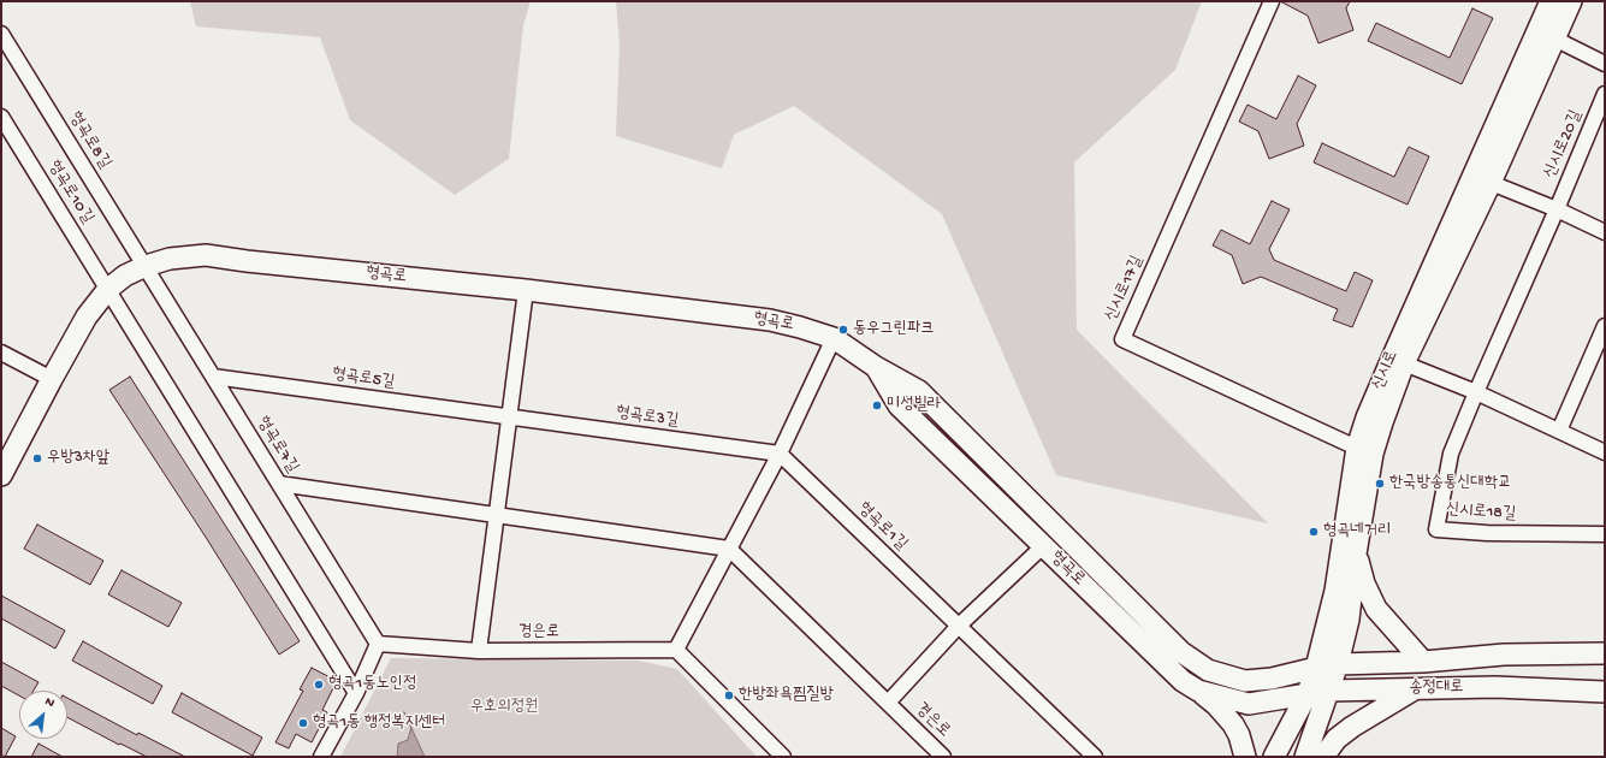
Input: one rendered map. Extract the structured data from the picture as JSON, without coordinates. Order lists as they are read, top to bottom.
{
  "streets": {
    "street": [
      "형곡로8길",
      "신시로20길",
      "형곡로10길",
      "형곡로",
      "신시로17길",
      "신시로",
      "형곡로5길",
      "형곡로3길",
      "형곡로7길",
      "신시로18길",
      "형곡로1길",
      "경은로",
      "송정대로"
    ]
  },
  "crossings": [
    ["형곡로8길", "형곡로"],
    ["형곡로8길", "형곡로7길"],
    ["신시로20길", "신시로18길"],
    ["형곡로10길", "형곡로"],
    ["형곡로", "형곡로7길"],
    ["형곡로", "송정대로"],
    ["신시로17길", "신시로"],
    ["신시로", "송정대로"],
    ["형곡로5길", "형곡로3길"],
    ["형곡로5길", "형곡로7길"],
    ["형곡로3길", "형곡로1길"],
    ["형곡로7길", "경은로"]
  ],
  "parks": ["우호의정원"],
  "places": [
    "동우그린파크",
    "미성빌라",
    "우방3차앞",
    "한국방송통신대학교",
    "형곡네거리",
    "형곡1동노인정",
    "한방좌욕찜질방",
    "형곡1동 행정복지센터"
  ],
  "north": "top right"
}
